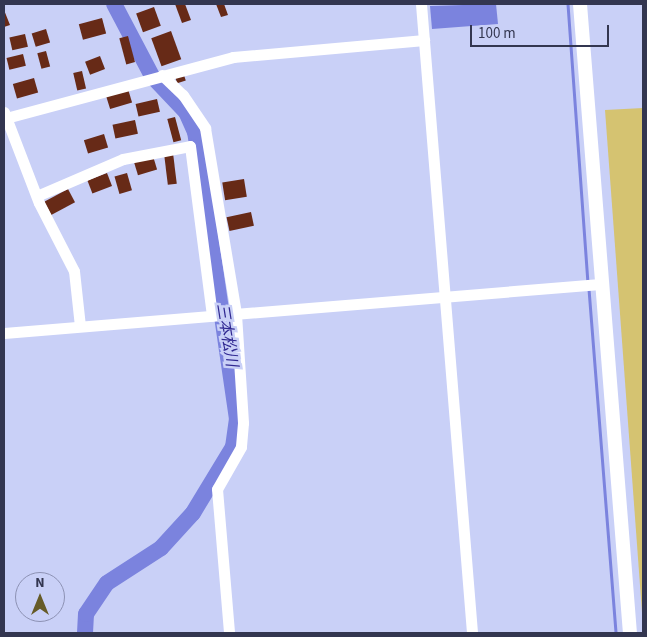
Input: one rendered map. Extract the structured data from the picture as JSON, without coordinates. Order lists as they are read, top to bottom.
{
  "water": ["三本松川"],
  "scale_bar": "100 m",
  "north": "top"
}
